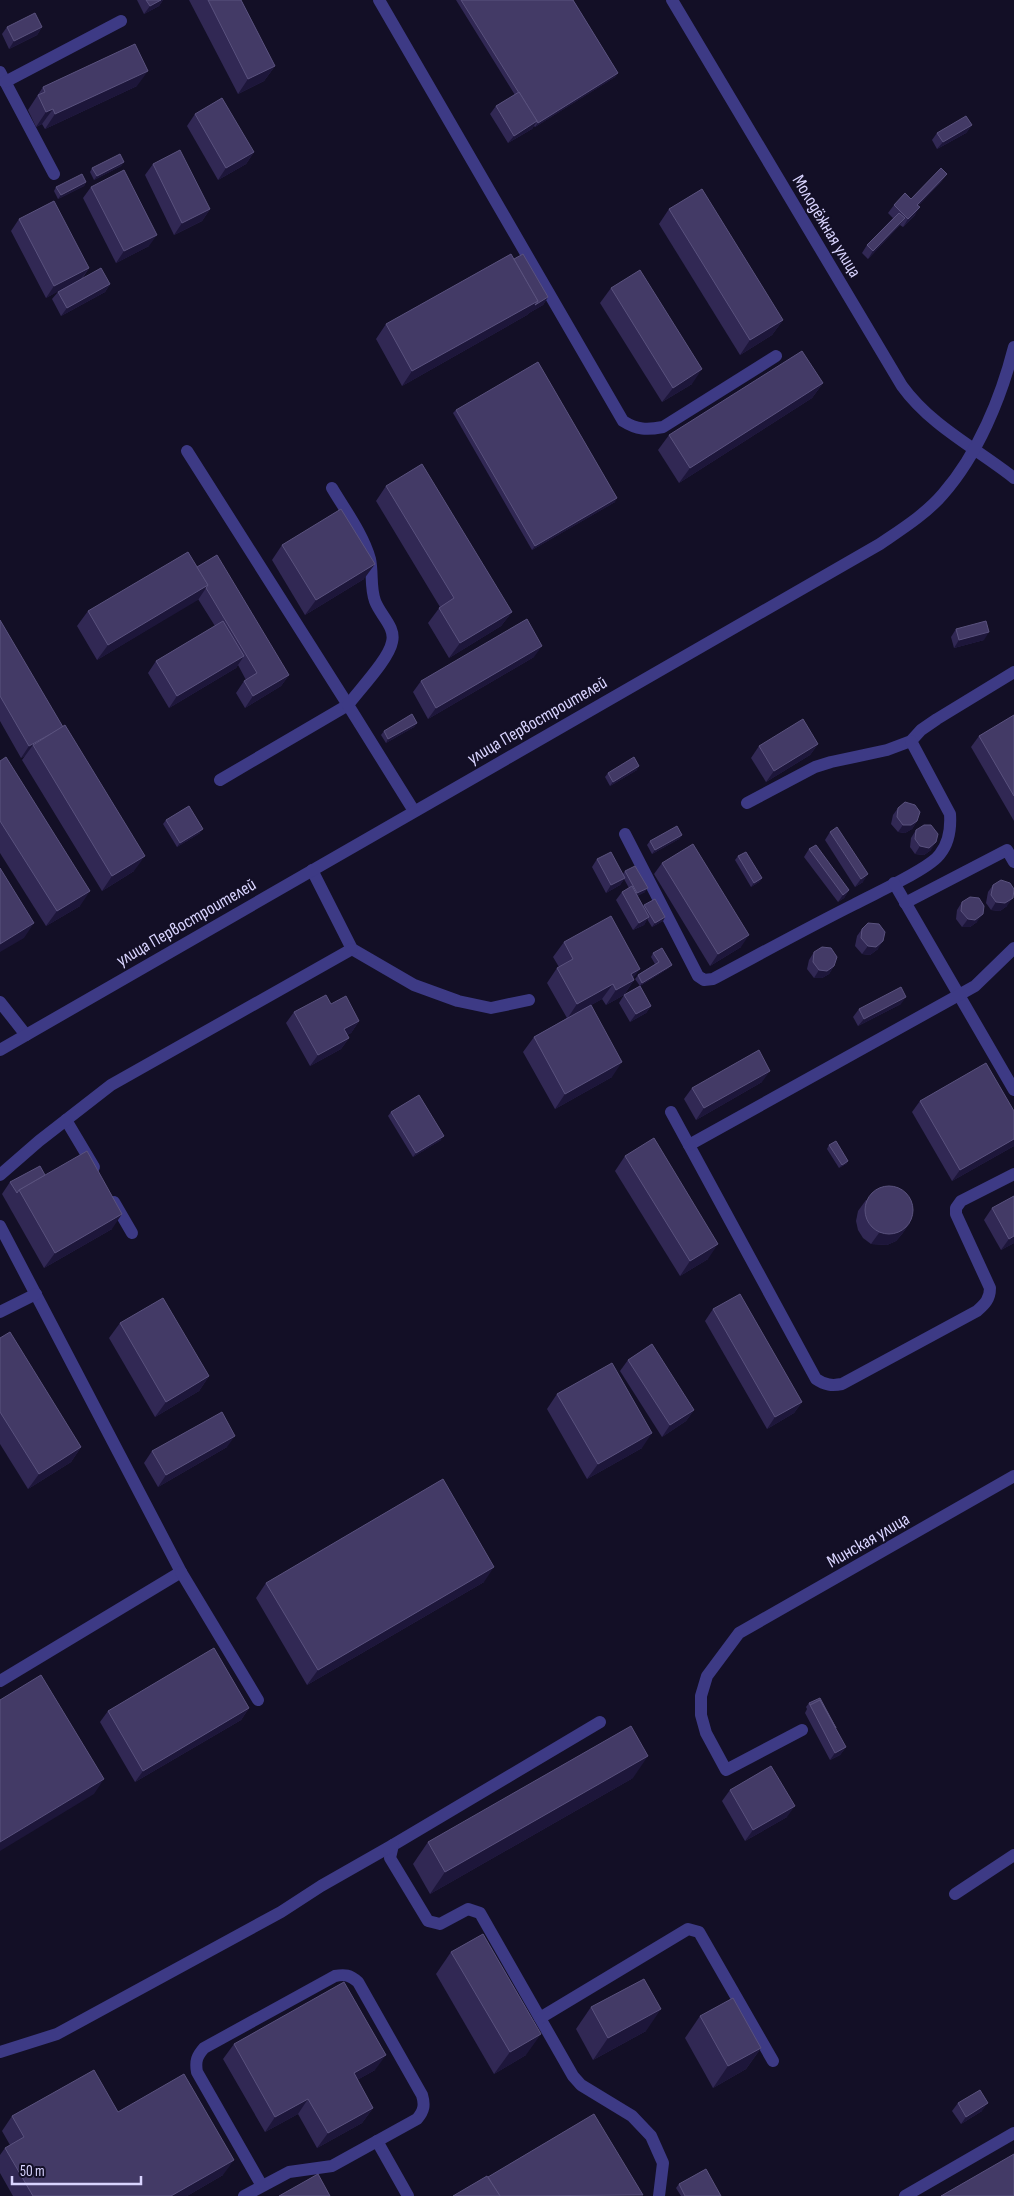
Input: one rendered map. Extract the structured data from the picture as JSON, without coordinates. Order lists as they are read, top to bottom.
{
  "streets": {
    "street": ["Молодёжная улица", "улица Первостроителей", "Минская улица"]
  },
  "crossings": [
    ["Молодёжная улица", "улица Первостроителей"]
  ],
  "scale_bar": "50 m"
}
